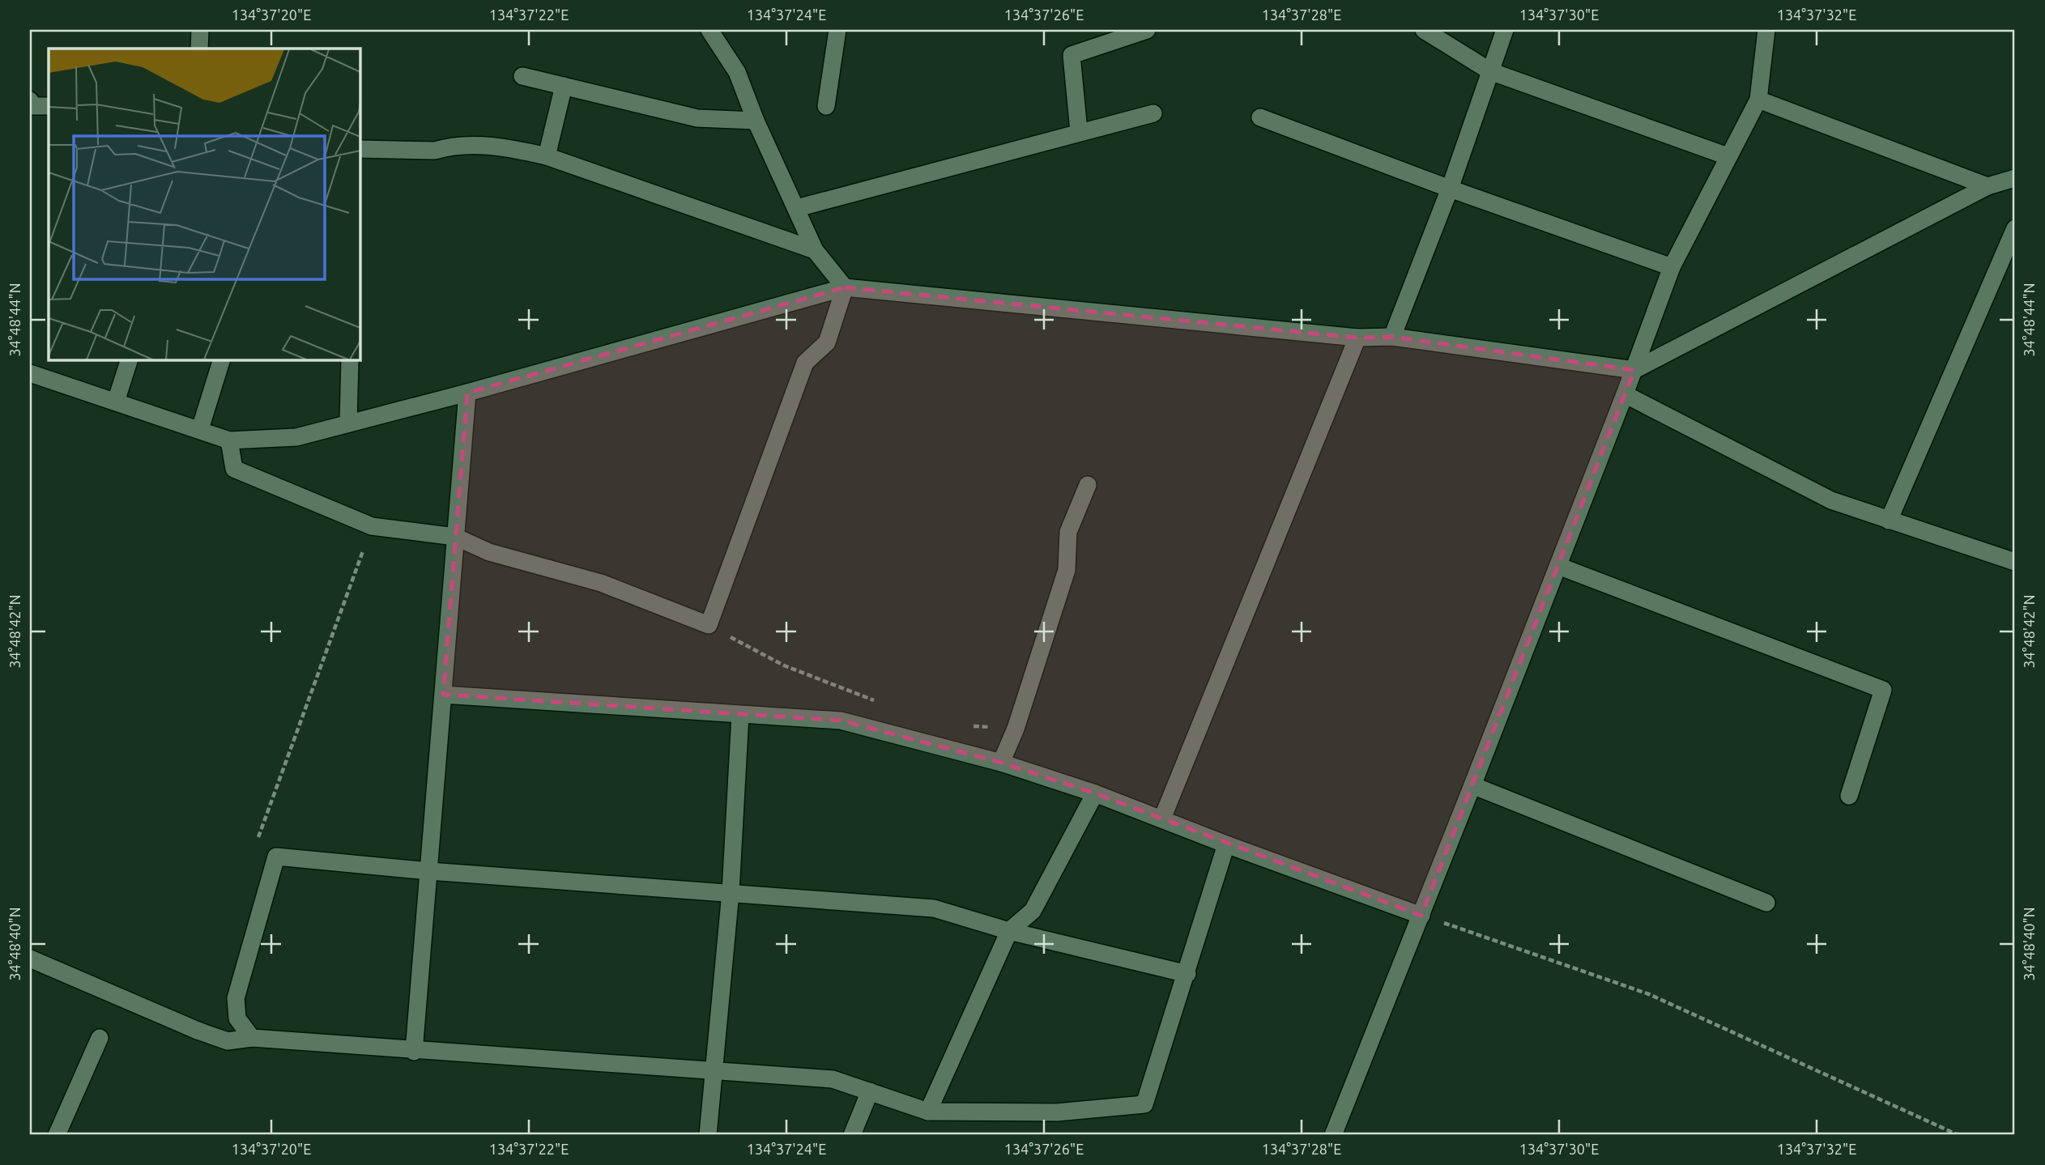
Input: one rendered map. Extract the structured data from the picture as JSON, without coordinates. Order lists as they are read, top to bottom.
{
  "coordinates": [
    "134°37'20\"E",
    "134°37'22\"E",
    "134°37'24\"E",
    "134°37'26\"E",
    "134°37'28\"E",
    "134°37'30\"E",
    "134°37'32\"E",
    "34°48'44\"N",
    "34°48'42\"N",
    "34°48'40\"N"
  ]
}
